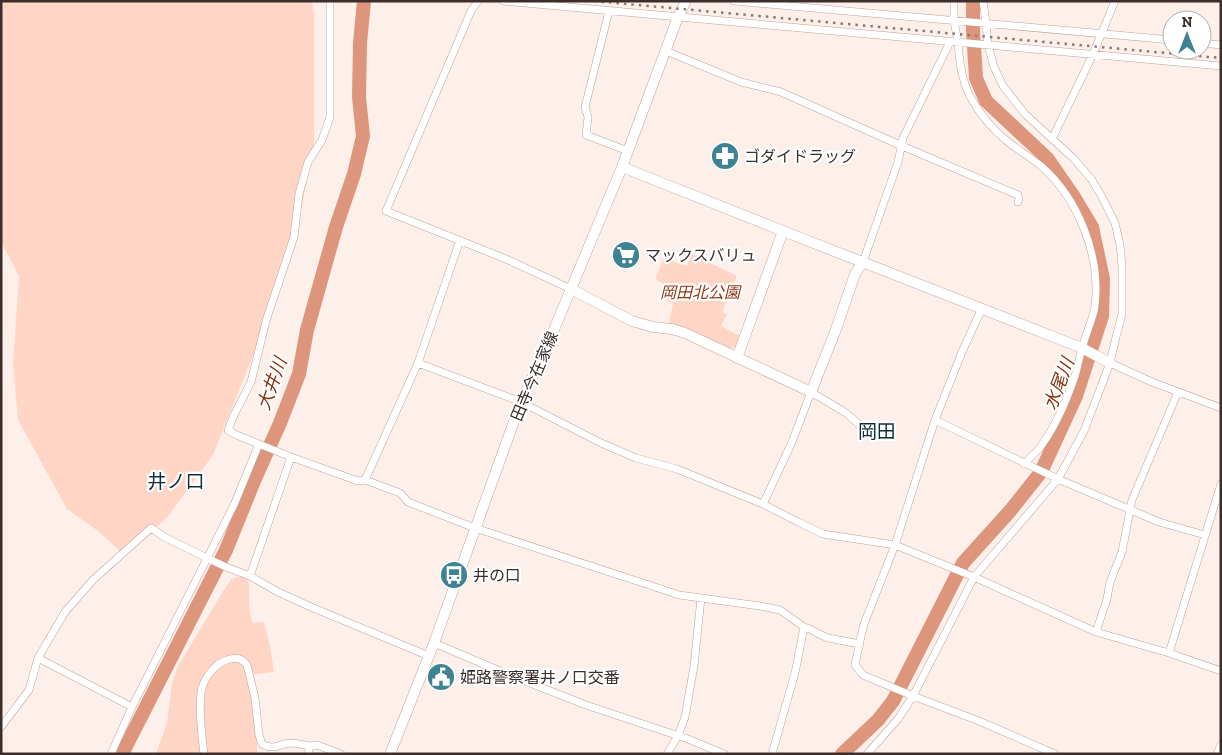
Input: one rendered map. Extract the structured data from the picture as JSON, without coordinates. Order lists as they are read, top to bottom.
{
  "streets": {
    "street": ["田寺今在家線"]
  },
  "districts": ["岡田", "井ノ口"],
  "water": ["大井川", "水尾川"],
  "parks": ["岡田北公園"],
  "places": {
    "pharmacy": ["ゴダイドラッグ"],
    "supermarket": ["マックスバリュ"],
    "bus stop": ["井の口"],
    "public building": ["姫路警察署井ノ口交番"]
  },
  "north": "top"
}
